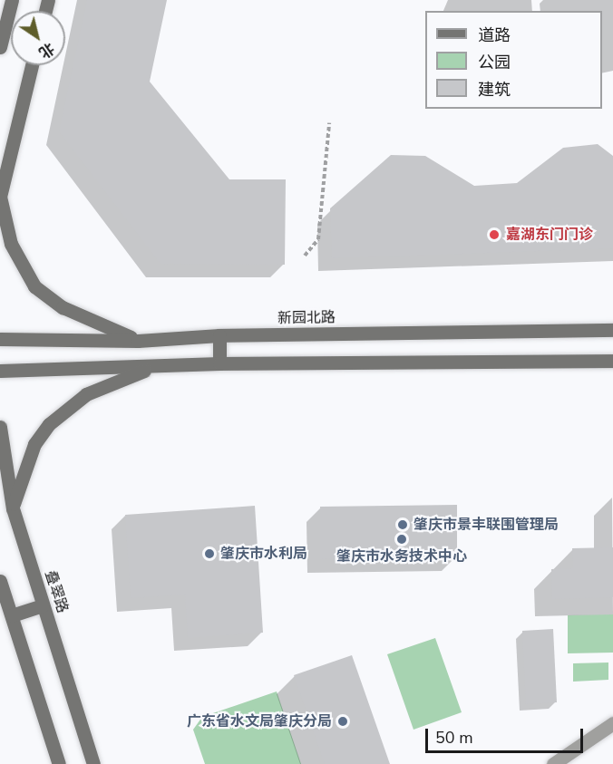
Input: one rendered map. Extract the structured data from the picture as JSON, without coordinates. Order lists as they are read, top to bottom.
{
  "streets": {
    "main road": ["新园北路", "叠翠路"]
  },
  "places": [
    "嘉湖东门门诊",
    "肇庆市景丰联围管理局",
    "肇庆市水务技术中心",
    "肇庆市水利局",
    "广东省水文局肇庆分局"
  ],
  "legend": ["道路", "公园", "建筑"],
  "scale_bar": "50 m",
  "north": "bottom right"
}
